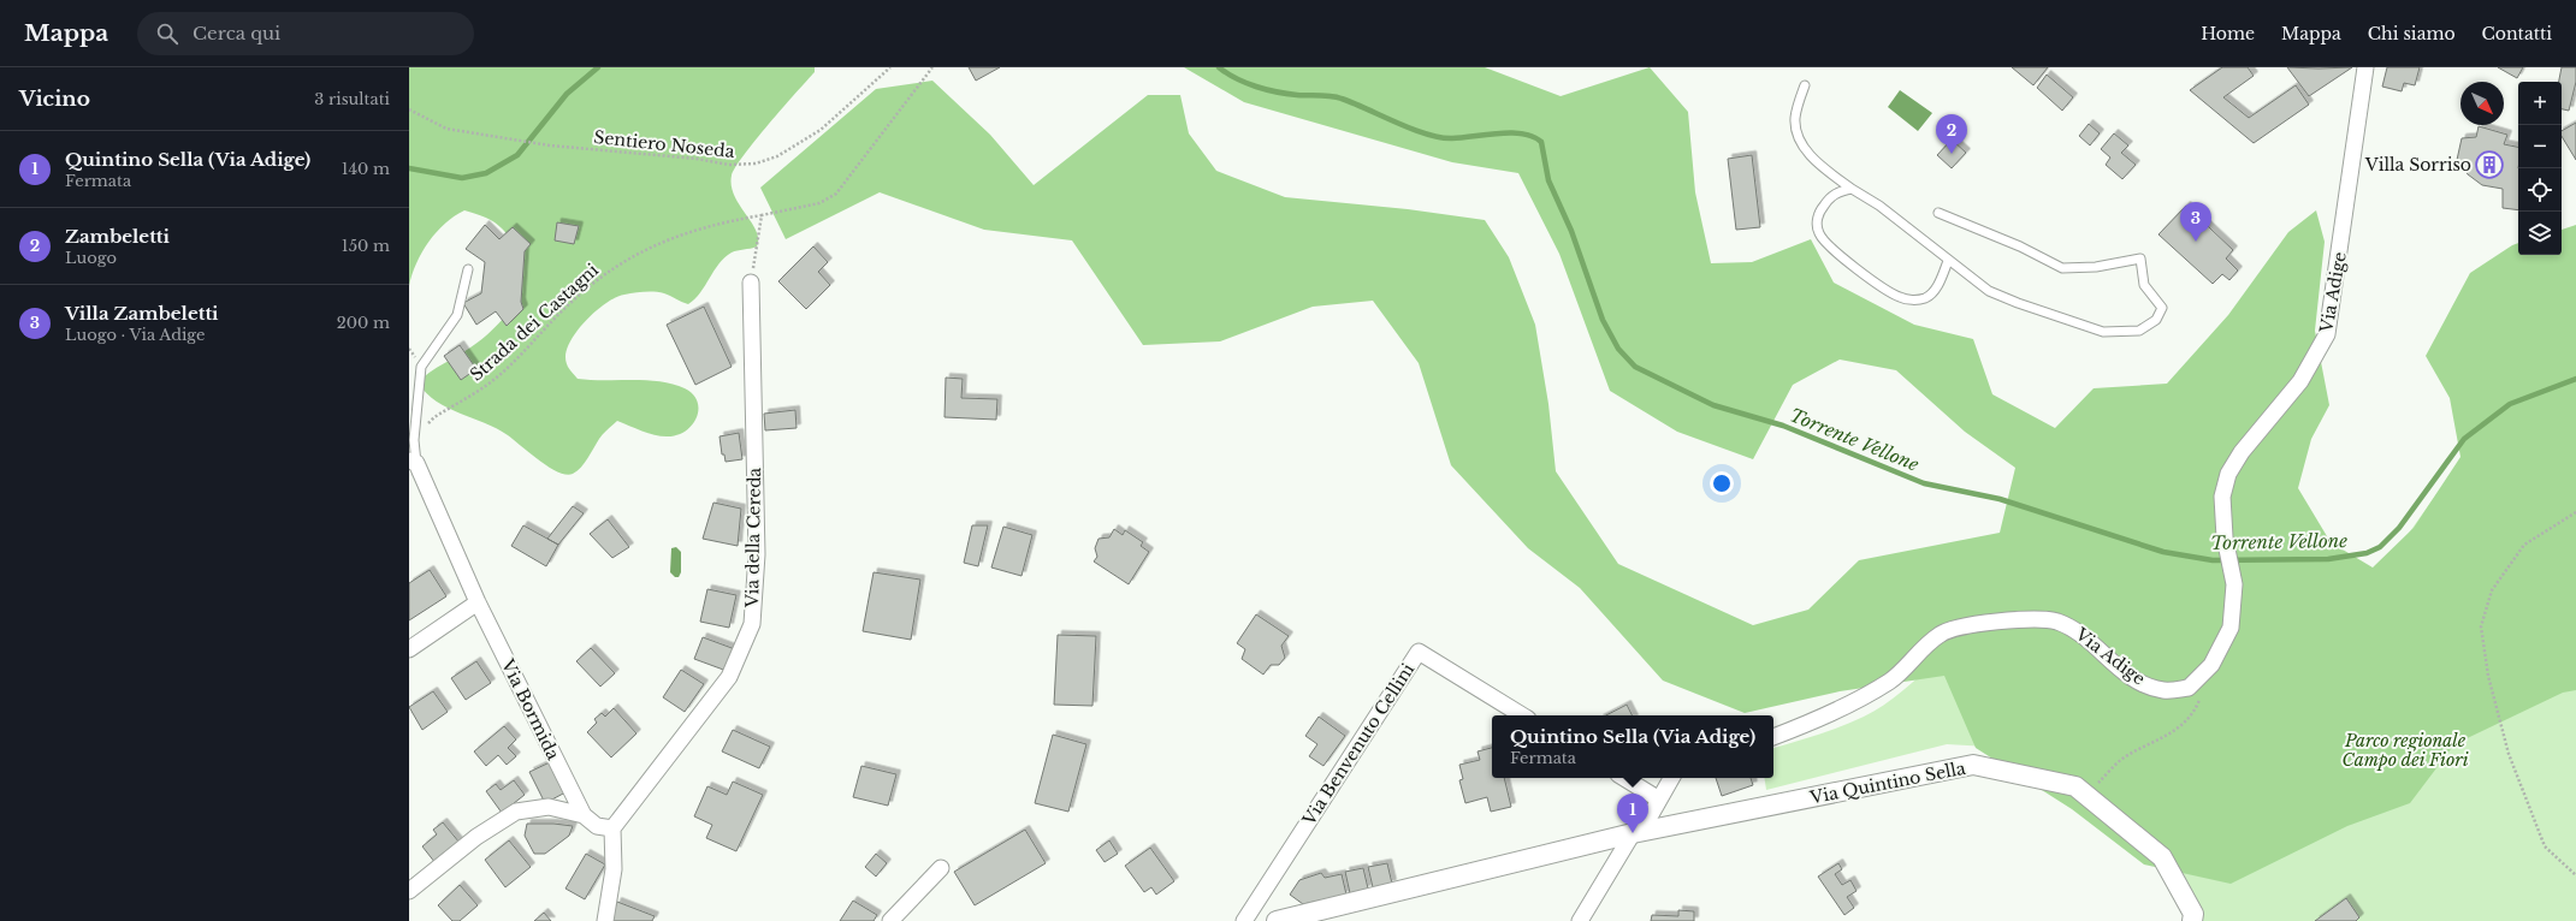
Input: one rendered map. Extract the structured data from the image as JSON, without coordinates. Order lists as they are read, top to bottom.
{
  "streets": {
    "street": [
      "Via Adige",
      "Via della Cereda",
      "Via Bormida",
      "Via Benvenuto Cellini",
      "Via Quintino Sella"
    ],
    "path": ["Sentiero Noseda", "Strada dei Castagni"]
  },
  "water": ["Torrente Vellone"],
  "parks": ["Parco regionale Campo dei Fiori"],
  "places": {
    "building": ["Villa Sorriso"]
  },
  "north": "bottom right",
  "page": {
    "header": "Mappa",
    "search": "Cerca qui",
    "nav": [
      "Home",
      "Mappa",
      "Chi siamo",
      "Contatti"
    ],
    "heading": ["Vicino", "3 risultati"],
    "map_buttons": ["+", "−"],
    "pins": ["2", "3", "1"],
    "list": [
      {
        "mark": "1",
        "name": "Quintino Sella (Via Adige)",
        "note": "Fermata",
        "value": "140 m"
      },
      {
        "mark": "2",
        "name": "Zambeletti",
        "note": "Luogo",
        "value": "150 m"
      },
      {
        "mark": "3",
        "name": "Villa Zambeletti",
        "note": "Luogo · Via Adige",
        "value": "200 m"
      }
    ],
    "popup": ["Quintino Sella (Via Adige)", "Fermata"]
  }
}
